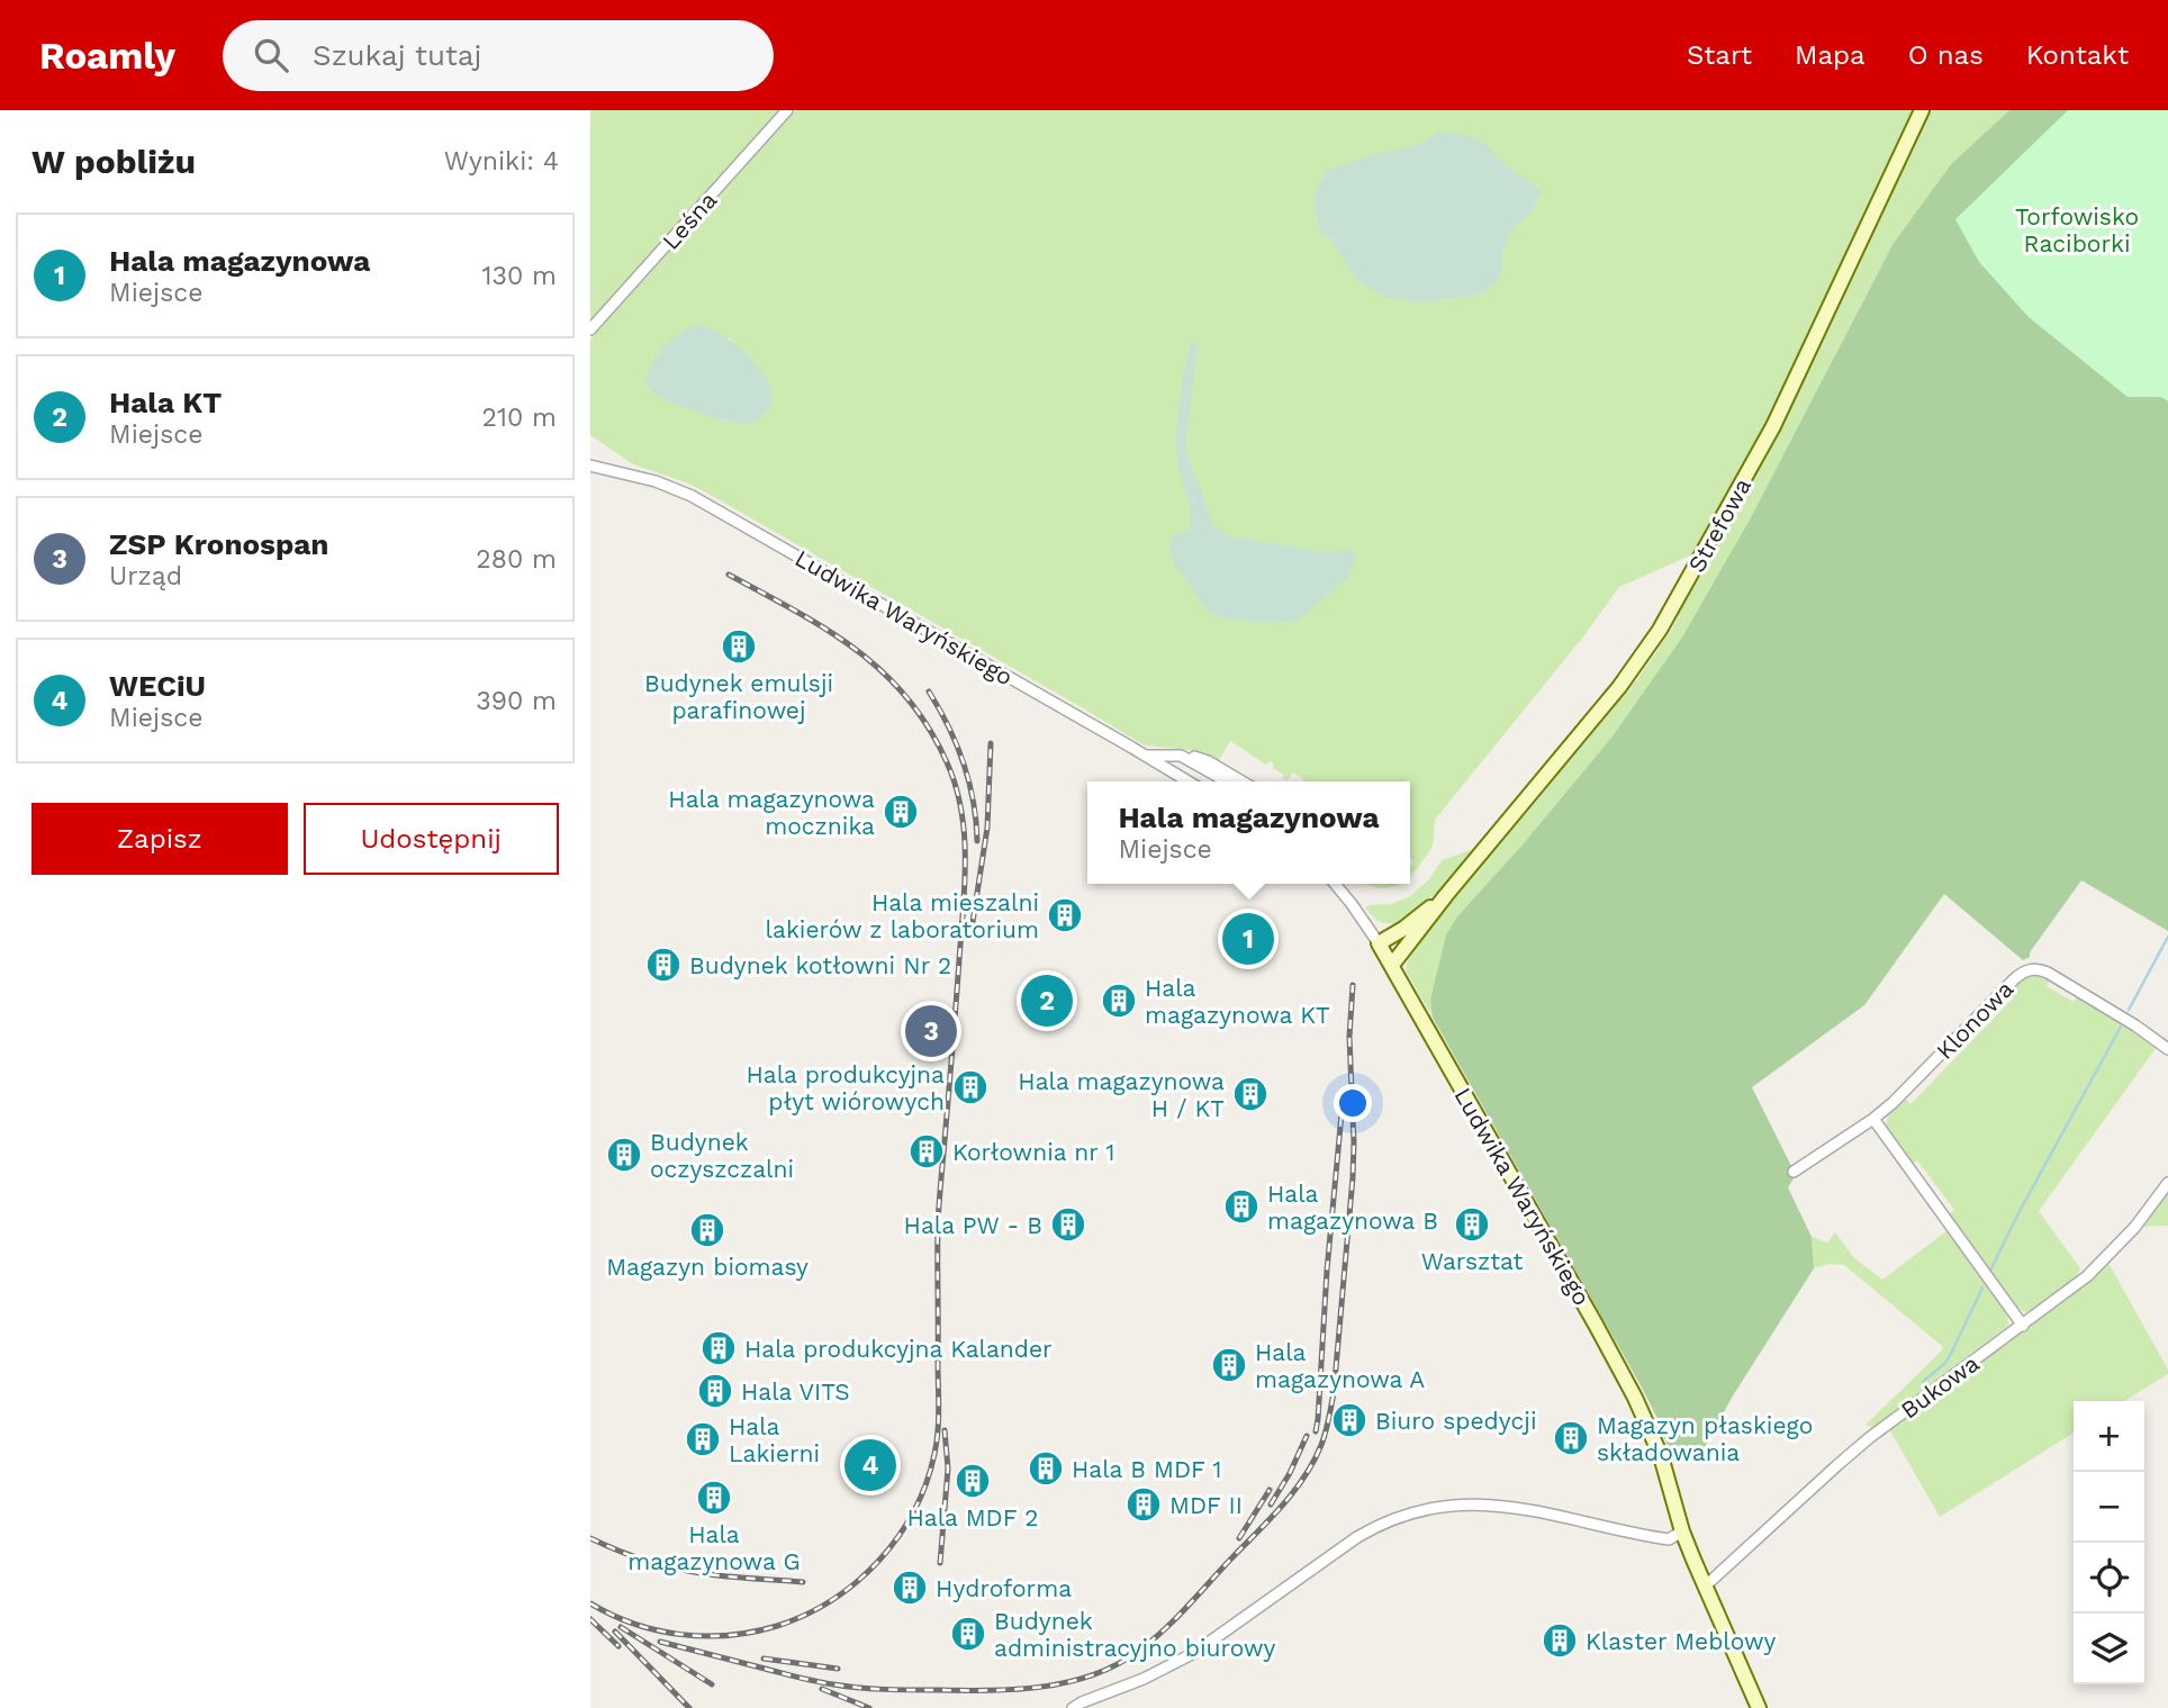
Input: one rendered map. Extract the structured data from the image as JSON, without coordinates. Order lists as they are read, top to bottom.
{
  "streets": {
    "street": [
      "Leśna",
      "Strefowa",
      "Ludwika Waryńskiego",
      "Klonowa",
      "Bukowa"
    ]
  },
  "crossings": [
    ["Strefowa", "Ludwika Waryńskiego"],
    ["Ludwika Waryńskiego", "Bukowa"]
  ],
  "parks": ["Torfowisko Raciborki"],
  "places": {
    "building": [
      "Budynek emulsji parafinowej",
      "Hala magazynowa mocznika",
      "Hala mieszalni lakierów z laboratorium",
      "Budynek kotłowni Nr 2",
      "Hala magazynowa KT",
      "Hala produkcyjna płyt wiórowych",
      "Hala magazynowa H / KT",
      "Korłownia nr 1",
      "Budynek oczyszczalni",
      "Hala magazynowa B",
      "Hala PW - B",
      "Warsztat",
      "Magazyn biomasy",
      "Hala produkcyjna Kalander",
      "Hala magazynowa A",
      "Hala VITS",
      "Biuro spedycji",
      "Magazyn płaskiego składowania",
      "Hala Lakierni",
      "Hala B MDF 1",
      "Hala MDF 2",
      "Hala magazynowa G",
      "MDF II",
      "Hydroforma",
      "Budynek administracyjno biurowy",
      "Klaster Meblowy"
    ]
  },
  "page": {
    "header": "Roamly",
    "search": "Szukaj tutaj",
    "nav": [
      "Start",
      "Mapa",
      "O nas",
      "Kontakt"
    ],
    "heading": ["W pobliżu", "Wyniki: 4"],
    "list": [
      {
        "mark": "1",
        "name": "Hala magazynowa",
        "note": "Miejsce",
        "value": "130 m"
      },
      {
        "mark": "2",
        "name": "Hala KT",
        "note": "Miejsce",
        "value": "210 m"
      },
      {
        "mark": "3",
        "name": "ZSP Kronospan",
        "note": "Urząd",
        "value": "280 m"
      },
      {
        "mark": "4",
        "name": "WECiU",
        "note": "Miejsce",
        "value": "390 m"
      }
    ],
    "buttons": ["Zapisz", "Udostępnij"],
    "popup": ["Hala magazynowa", "Miejsce"],
    "pins": [
      "1",
      "2",
      "3",
      "4"
    ],
    "map_buttons": ["+", "−"]
  }
}
